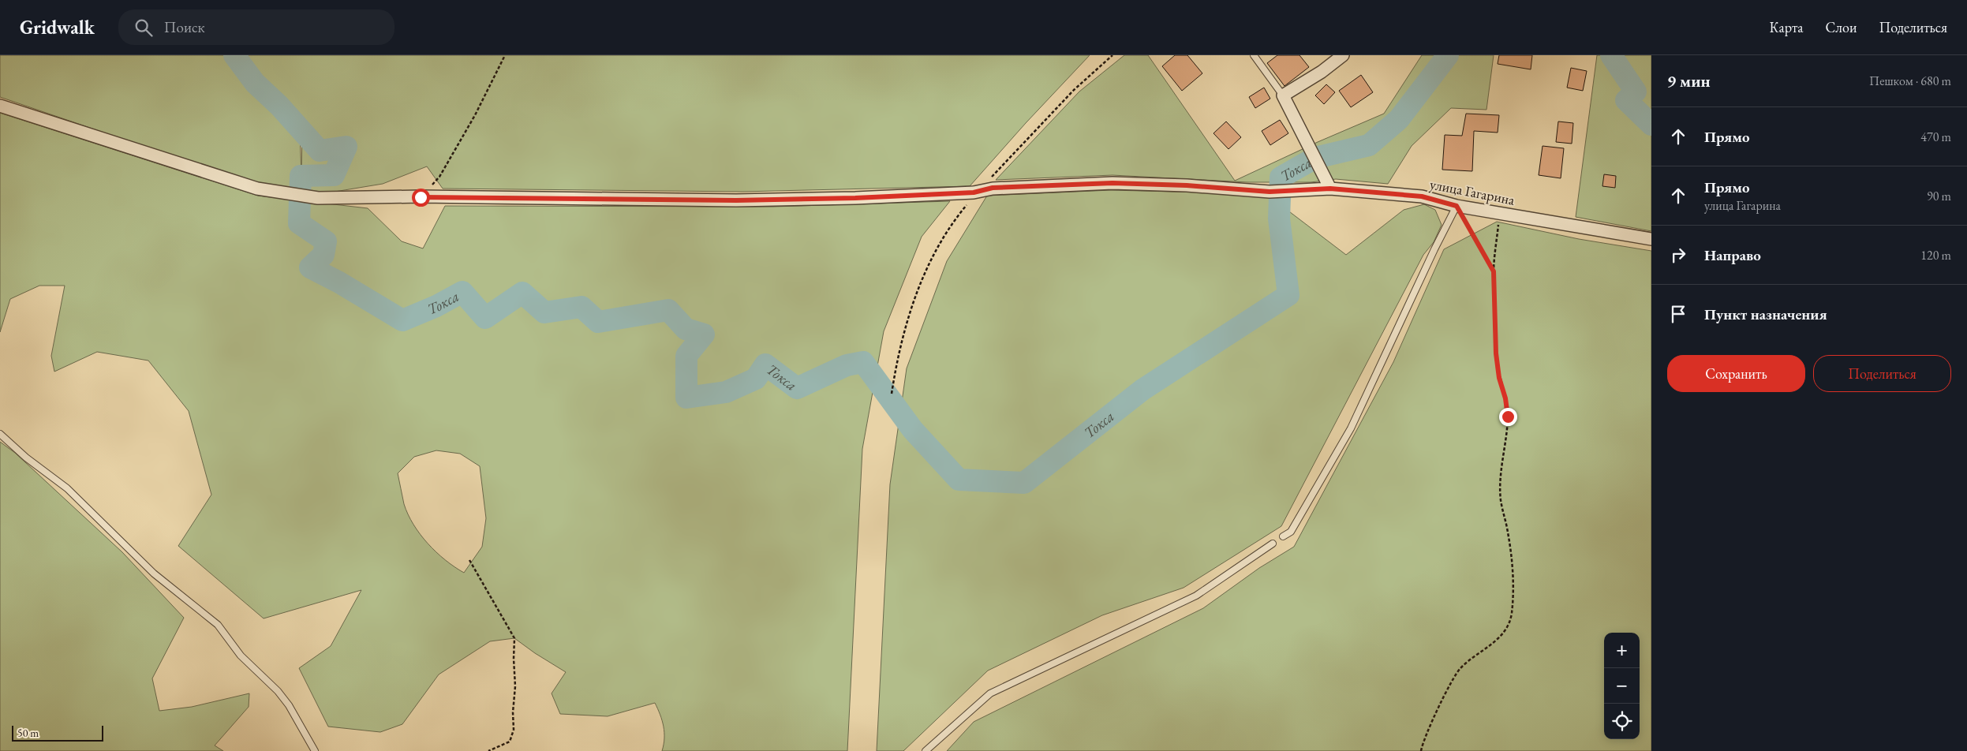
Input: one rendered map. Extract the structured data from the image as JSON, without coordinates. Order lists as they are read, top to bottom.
{
  "streets": {
    "street": ["улица Гагарина"]
  },
  "water": ["Токса"],
  "scale_bar": "50 m",
  "page": {
    "header": "Gridwalk",
    "search": "Поиск",
    "nav": ["Карта", "Слои", "Поделиться"],
    "heading": ["9 мин", "Пешком · 680 m"],
    "list": [
      ["Прямо", "470 m"],
      ["Прямо", "улица Гагарина", "90 m"],
      ["Направо", "120 m"],
      "Пункт назначения"
    ],
    "buttons": ["Сохранить", "Поделиться"],
    "map_buttons": ["+", "−"],
    "scale": "50 m"
  }
}
